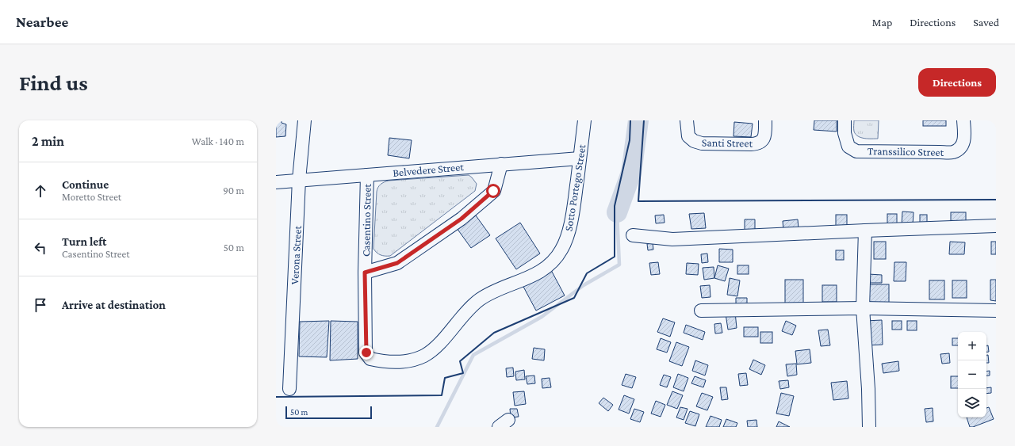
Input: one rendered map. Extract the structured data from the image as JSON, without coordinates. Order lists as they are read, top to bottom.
{
  "streets": {
    "street": [
      "Santi Street",
      "Transsilico Street",
      "Belvedere Street",
      "Sotto Portego Street",
      "Casentino Street",
      "Verona Street"
    ]
  },
  "crossings": [
    ["Belvedere Street", "Sotto Portego Street"],
    ["Belvedere Street", "Casentino Street"],
    ["Belvedere Street", "Verona Street"],
    ["Sotto Portego Street", "Casentino Street"]
  ],
  "scale_bar": "50 m",
  "page": {
    "header": "Nearbee",
    "nav": ["Map", "Directions", "Saved"],
    "buttons": "Directions",
    "title": "Find us",
    "heading": ["2 min", "Walk · 140 m"],
    "list": [
      ["Continue", "Moretto Street", "90 m"],
      ["Turn left", "Casentino Street", "50 m"],
      "Arrive at destination"
    ],
    "map_buttons": ["+", "−"],
    "scale": "50 m"
  }
}
